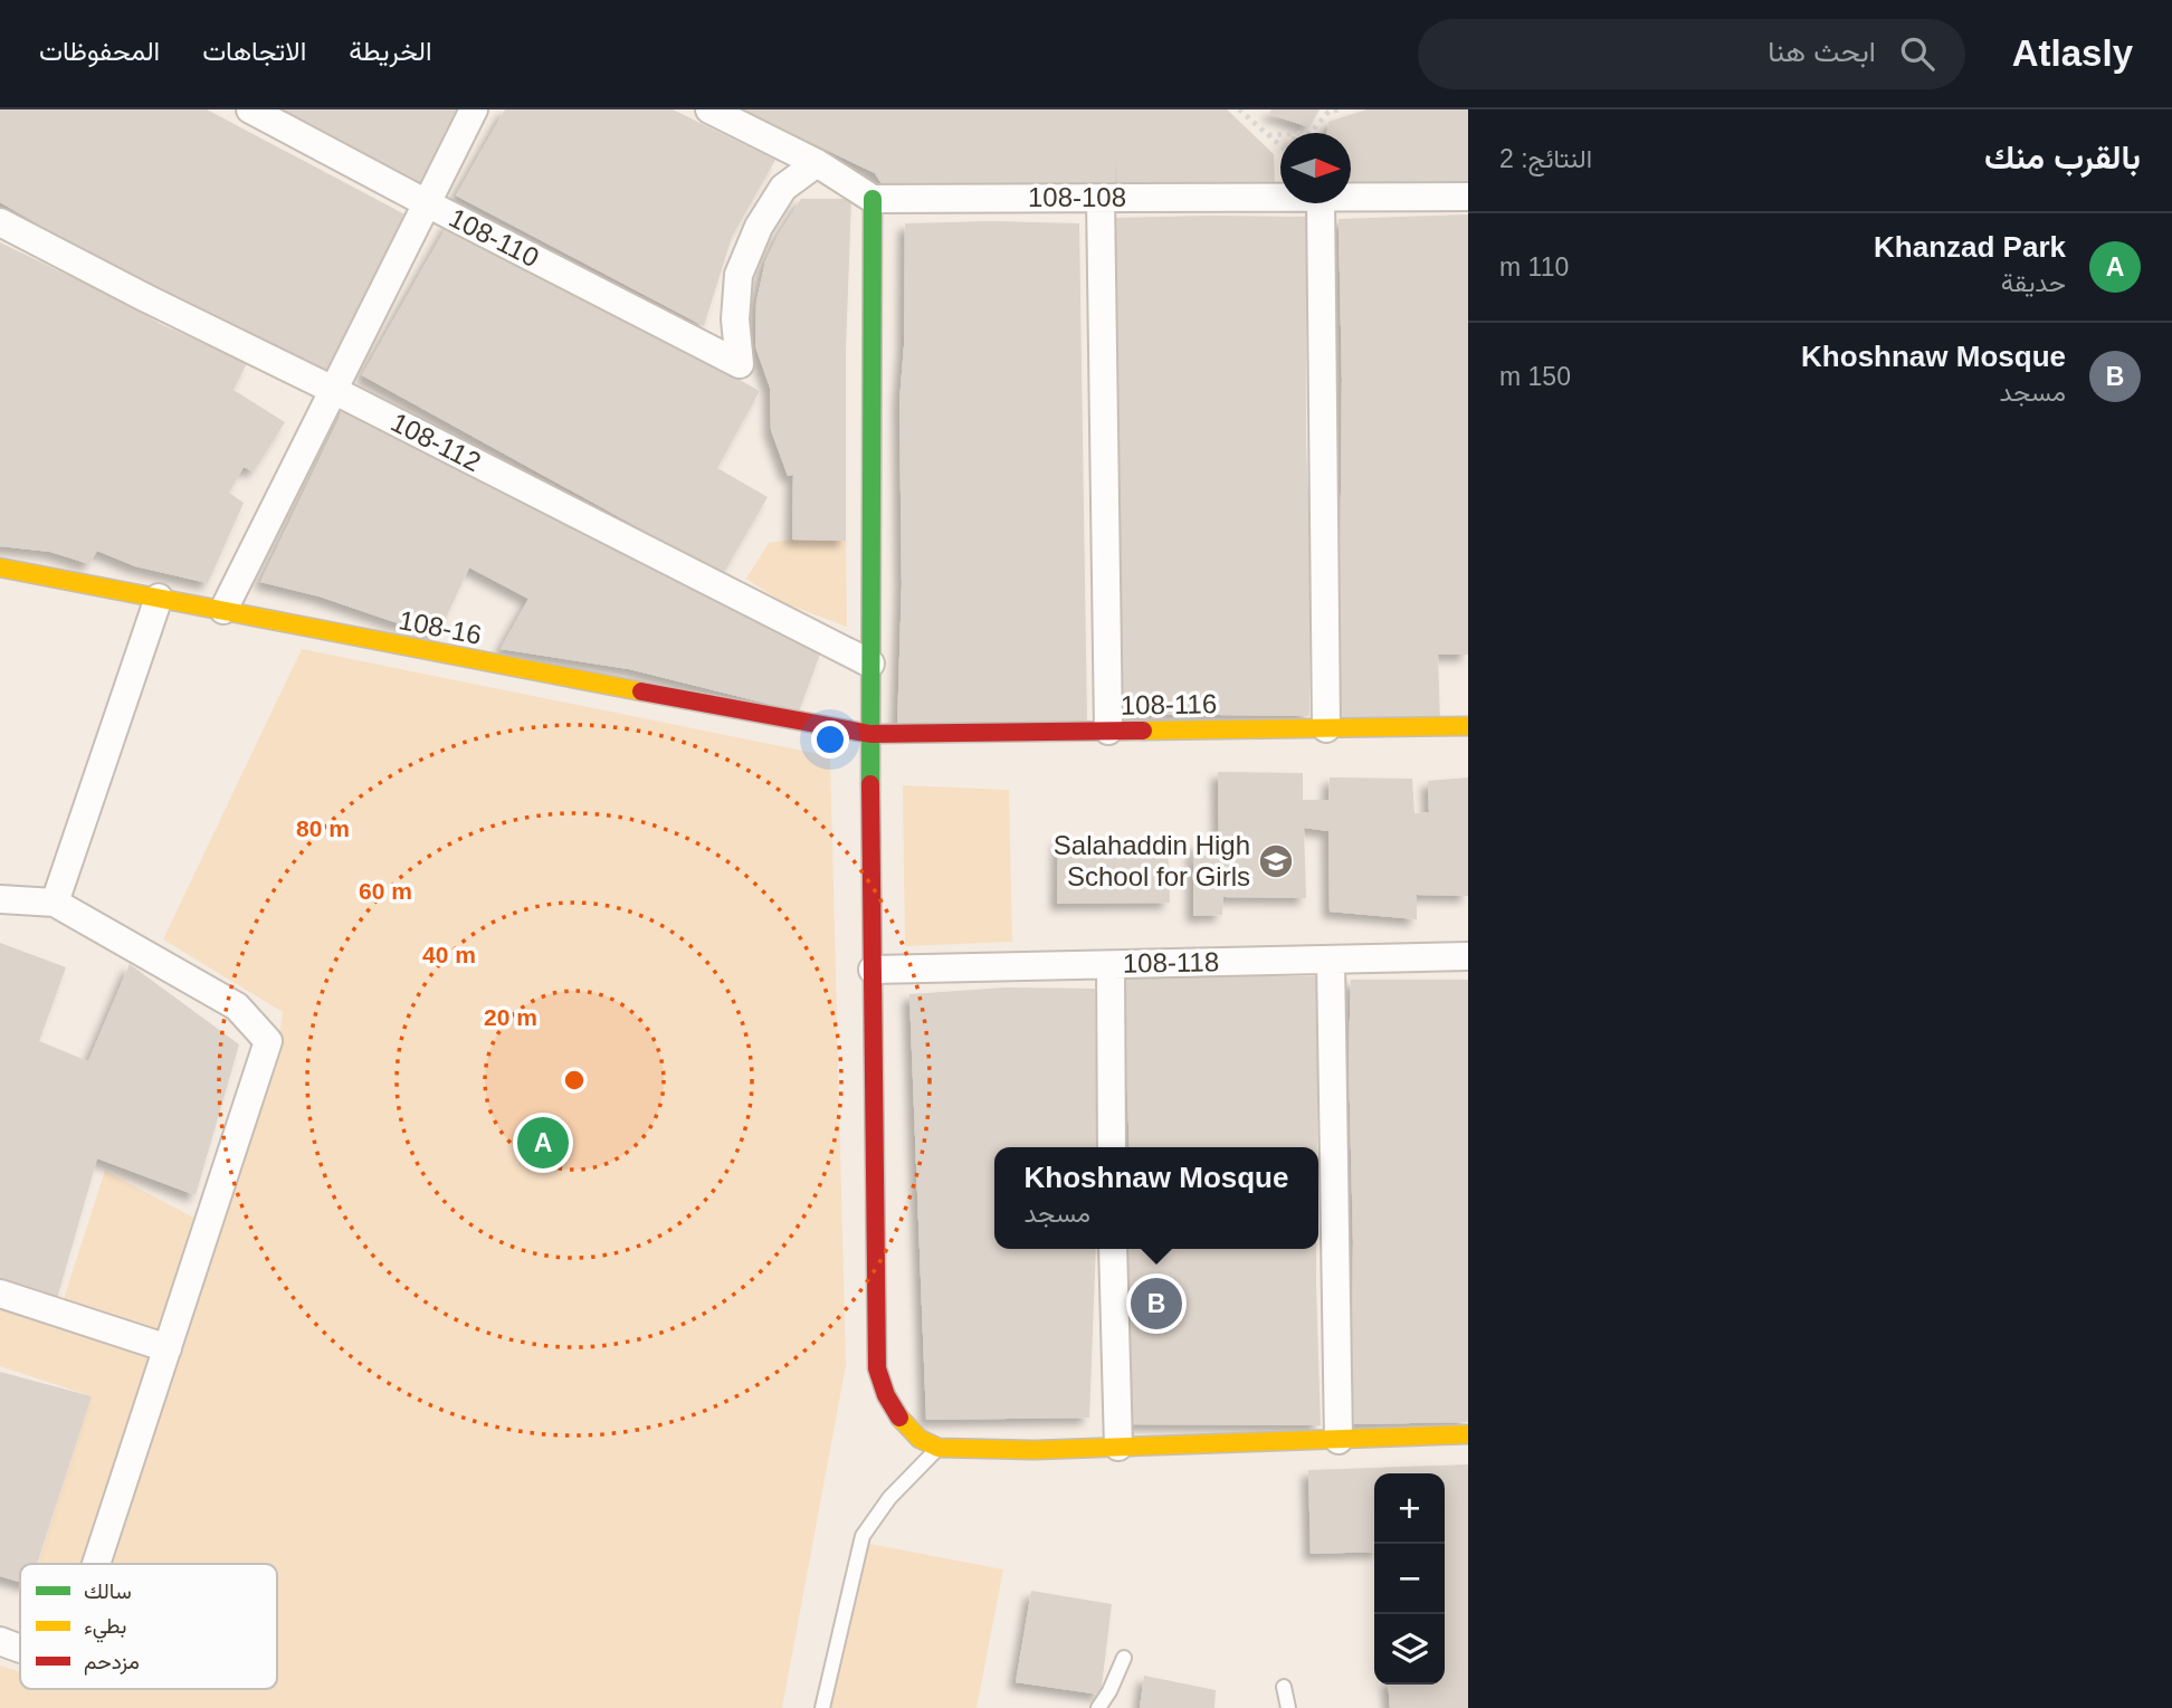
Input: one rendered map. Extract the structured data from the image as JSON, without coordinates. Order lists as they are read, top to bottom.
{
  "streets": {
    "street": [
      "108-108",
      "108-110",
      "108-112",
      "108-16",
      "108-116",
      "108-118"
    ]
  },
  "crossings": [
    ["108-16", "108-116"]
  ],
  "places": {
    "school or university": ["Salahaddin High School for Girls"]
  },
  "legend": ["سالك", "بطيء", "مزدحم"],
  "north": "right",
  "page": {
    "header": "Atlasly",
    "search": "ابحث هنا",
    "nav": ["الخريطة", "الاتجاهات", "المحفوظات"],
    "heading": ["بالقرب منك", "النتائج: 2"],
    "list": [
      {
        "mark": "A",
        "name": "Khanzad Park",
        "note": "حديقة",
        "value": "110 m"
      },
      {
        "mark": "B",
        "name": "Khoshnaw Mosque",
        "note": "مسجد",
        "value": "150 m"
      }
    ],
    "pins": ["A", "B"],
    "popup": ["Khoshnaw Mosque", "مسجد"],
    "map_buttons": ["+", "−"]
  },
  "rings": [
    "80 m",
    "60 m",
    "40 m",
    "20 m"
  ]
}
